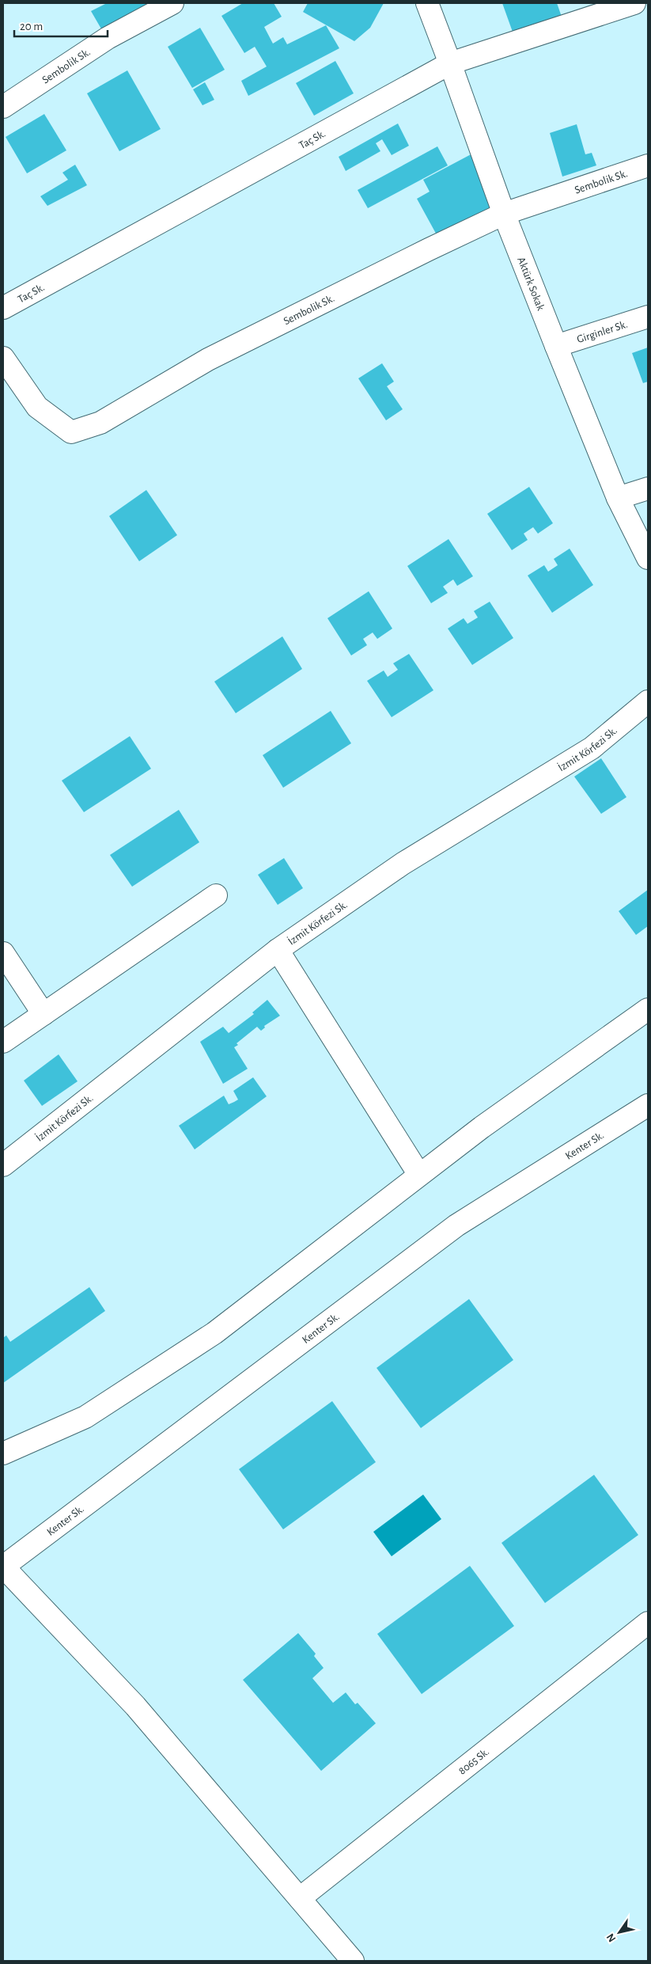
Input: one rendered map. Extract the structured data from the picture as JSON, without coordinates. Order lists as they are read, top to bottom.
{
  "streets": {
    "street": [
      "Sembolik Sk.",
      "Taç Sk.",
      "Aktürk Sokak",
      "Girginler Sk.",
      "İzmit Körfezi Sk.",
      "Kenter Sk.",
      "8065 Sk."
    ]
  },
  "crossings": [
    ["Sembolik Sk.", "Aktürk Sokak"],
    ["Taç Sk.", "Aktürk Sokak"],
    ["Aktürk Sokak", "Girginler Sk."]
  ],
  "scale_bar": "20 m",
  "north": "bottom left"
}
